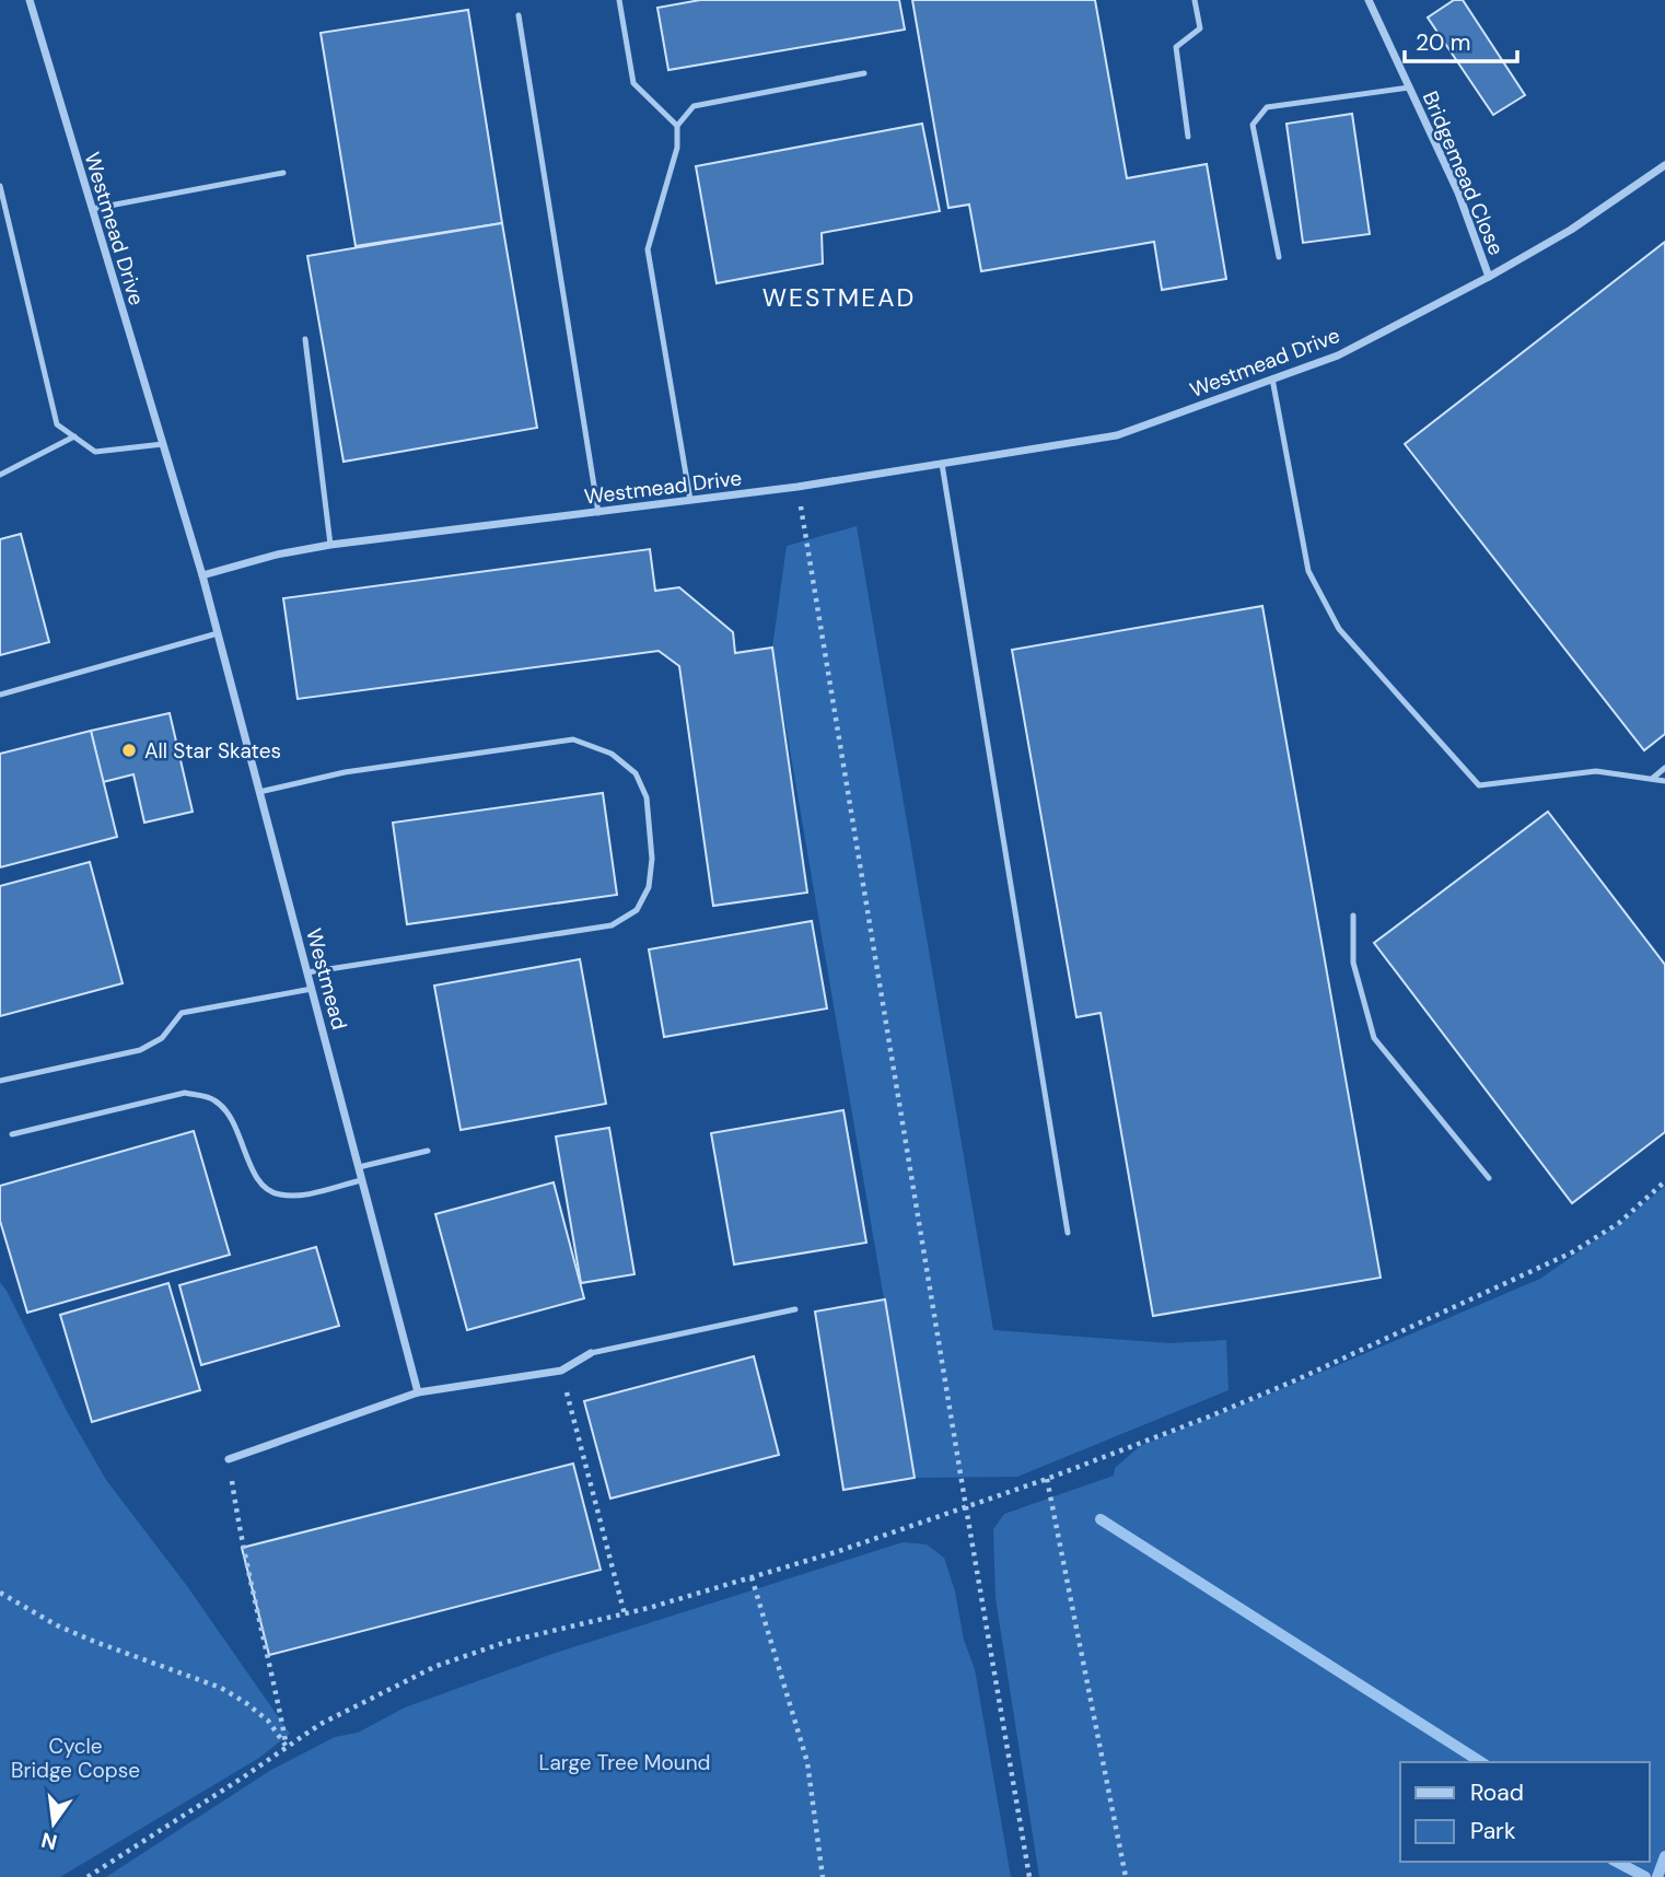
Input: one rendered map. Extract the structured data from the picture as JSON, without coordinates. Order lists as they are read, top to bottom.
{
  "streets": {
    "street": ["Bridgemead Close", "Westmead Drive", "Westmead"]
  },
  "crossings": [
    ["Bridgemead Close", "Westmead Drive"],
    ["Westmead Drive", "Westmead"]
  ],
  "districts": ["WESTMEAD"],
  "parks": ["Cycle Bridge Copse", "Large Tree Mound"],
  "places": ["All Star Skates"],
  "legend": ["Road", "Park"],
  "scale_bar": "20 m",
  "north": "bottom"
}
